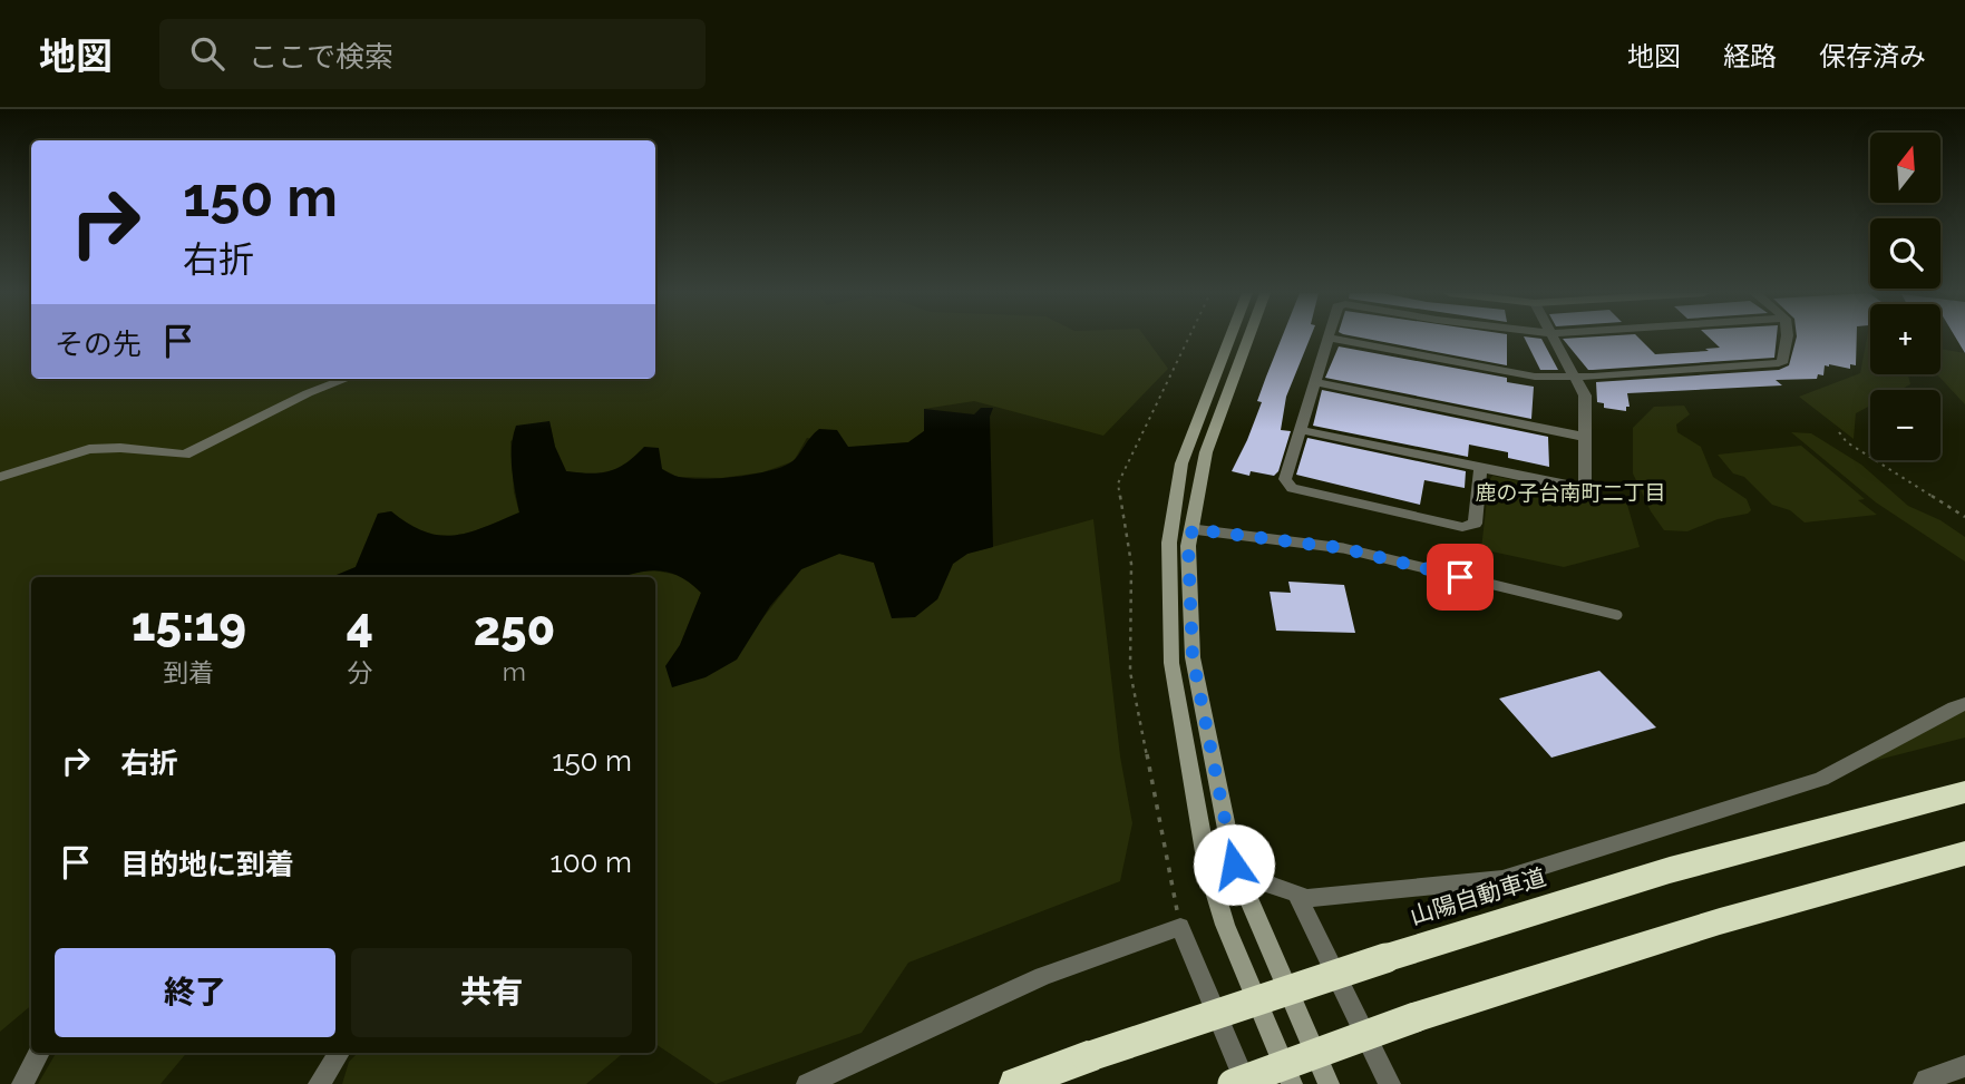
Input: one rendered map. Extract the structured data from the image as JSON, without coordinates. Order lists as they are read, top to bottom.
{
  "streets": {
    "highway": ["山陽自動車道"]
  },
  "districts": ["鹿の子台南町二丁目"],
  "north": "top",
  "page": {
    "header": "地図",
    "search": "ここで検索",
    "nav": ["地図", "経路", "保存済み"],
    "map_buttons": ["+", "−"],
    "turn": ["150 m", "右折"],
    "then": "その先",
    "eta": [
      "15:19",
      "到着",
      "4",
      "分",
      "250",
      "m"
    ],
    "list": [
      {
        "name": "右折",
        "value": "150 m"
      },
      {
        "name": "目的地に到着",
        "value": "100 m"
      }
    ],
    "buttons": ["終了", "共有"]
  }
}
